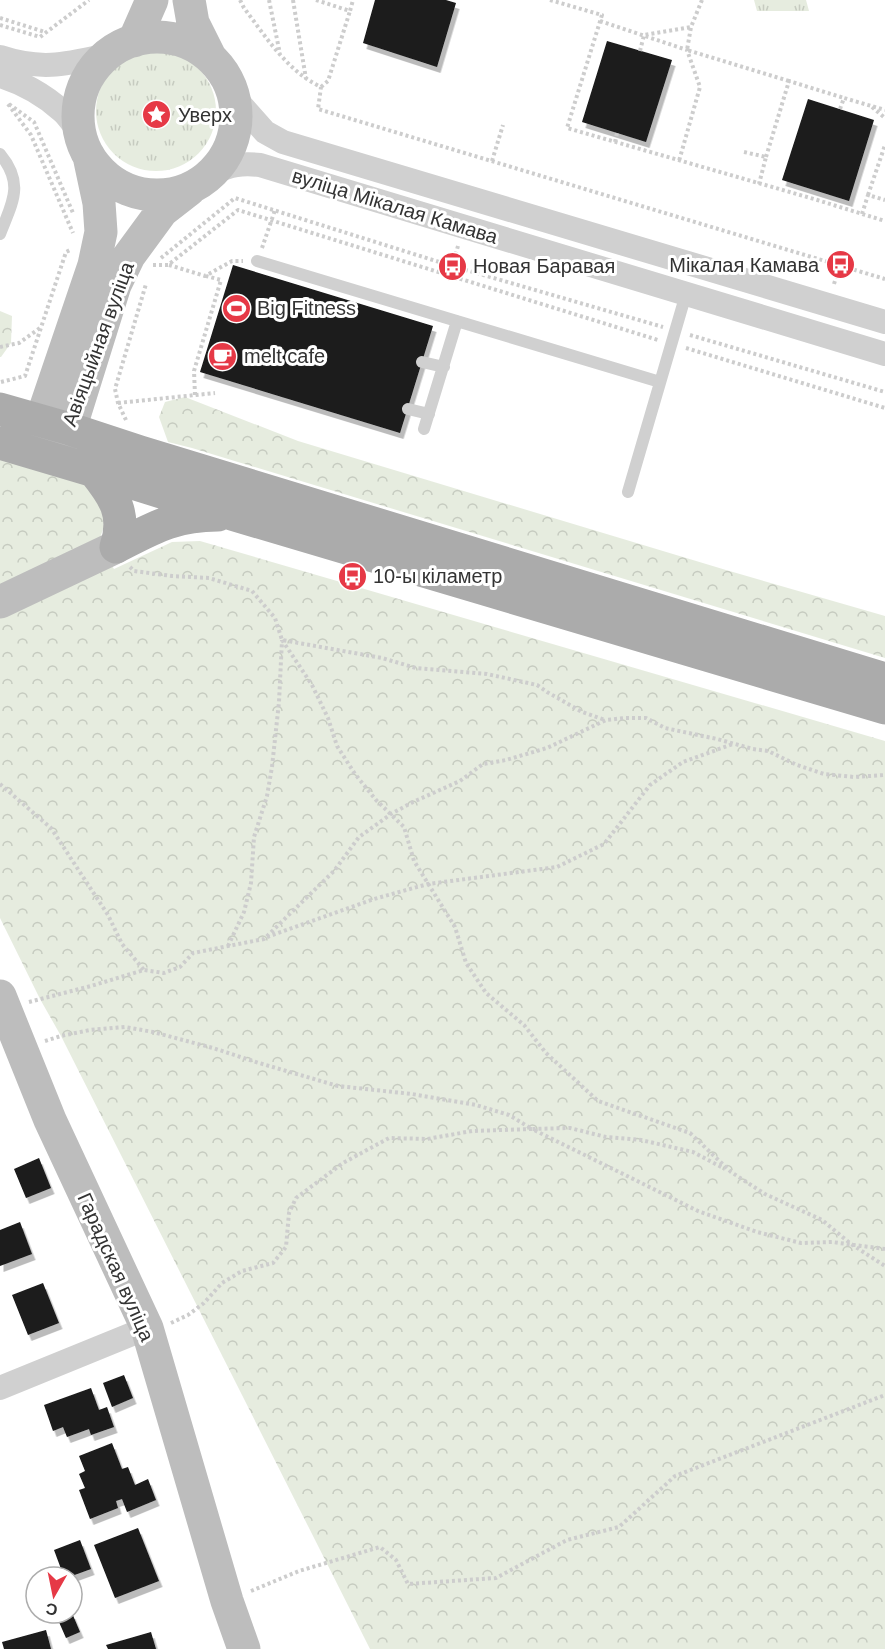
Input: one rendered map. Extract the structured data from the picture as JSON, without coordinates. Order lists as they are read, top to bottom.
{
  "streets": {
    "main road": ["Авіяцыйная вуліца", "Гарадская вуліца"],
    "street": ["вуліца Мікалая Камава"]
  },
  "crossings": [
    ["вуліца Мікалая Камава", "Авіяцыйная вуліца"]
  ],
  "places": {
    "place": ["Уверх"],
    "bus stop": ["Мікалая Камава", "Новая Баравая", "10-ы кіламетр"],
    "sports": ["Big Fitness"],
    "cafe": ["melt cafe"]
  },
  "north": "bottom"
}
